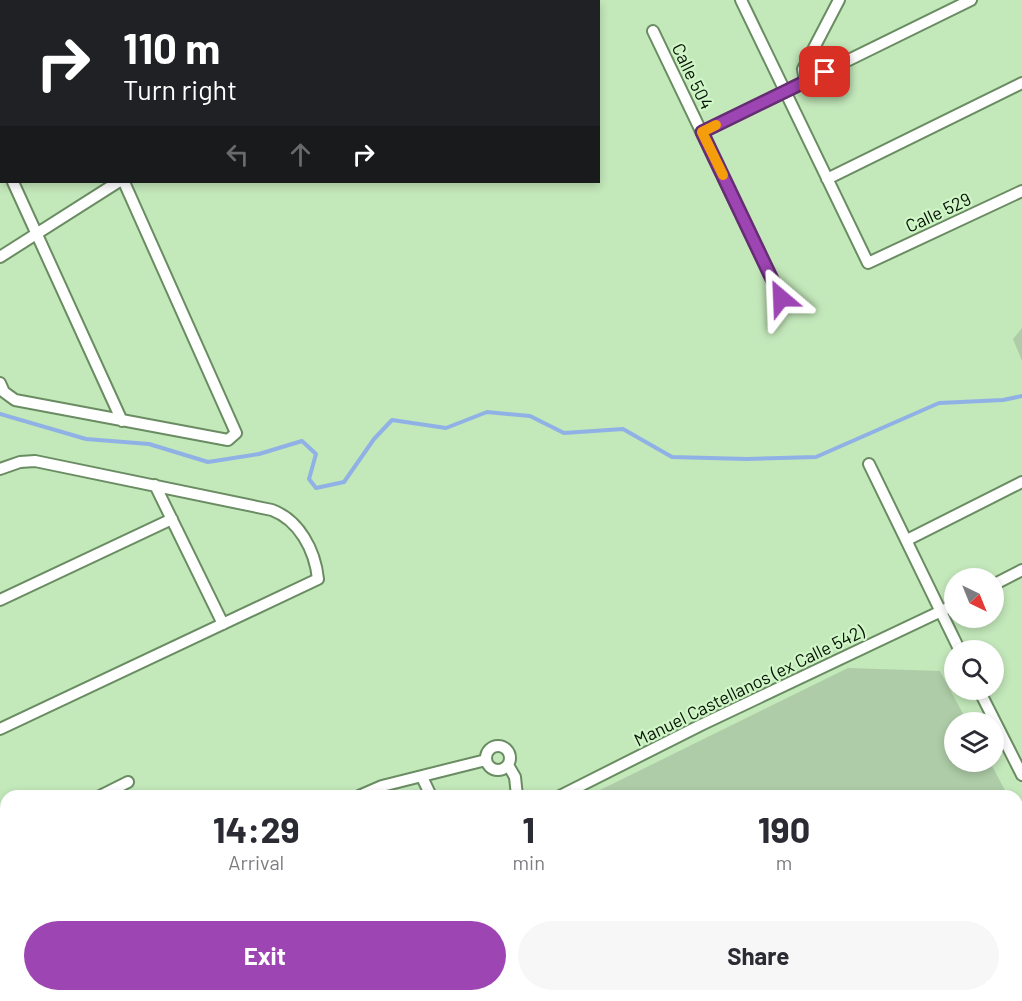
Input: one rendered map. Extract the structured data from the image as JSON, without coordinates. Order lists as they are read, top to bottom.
{
  "streets": {
    "street": ["Calle 504", "Calle 529", "Manuel Castellanos (ex Calle 542)"]
  },
  "north": "bottom right",
  "page": {
    "turn": ["110 m", "Turn right"],
    "eta": [
      "14:29",
      "Arrival",
      "1",
      "min",
      "190",
      "m"
    ],
    "buttons": ["Exit", "Share"]
  }
}
